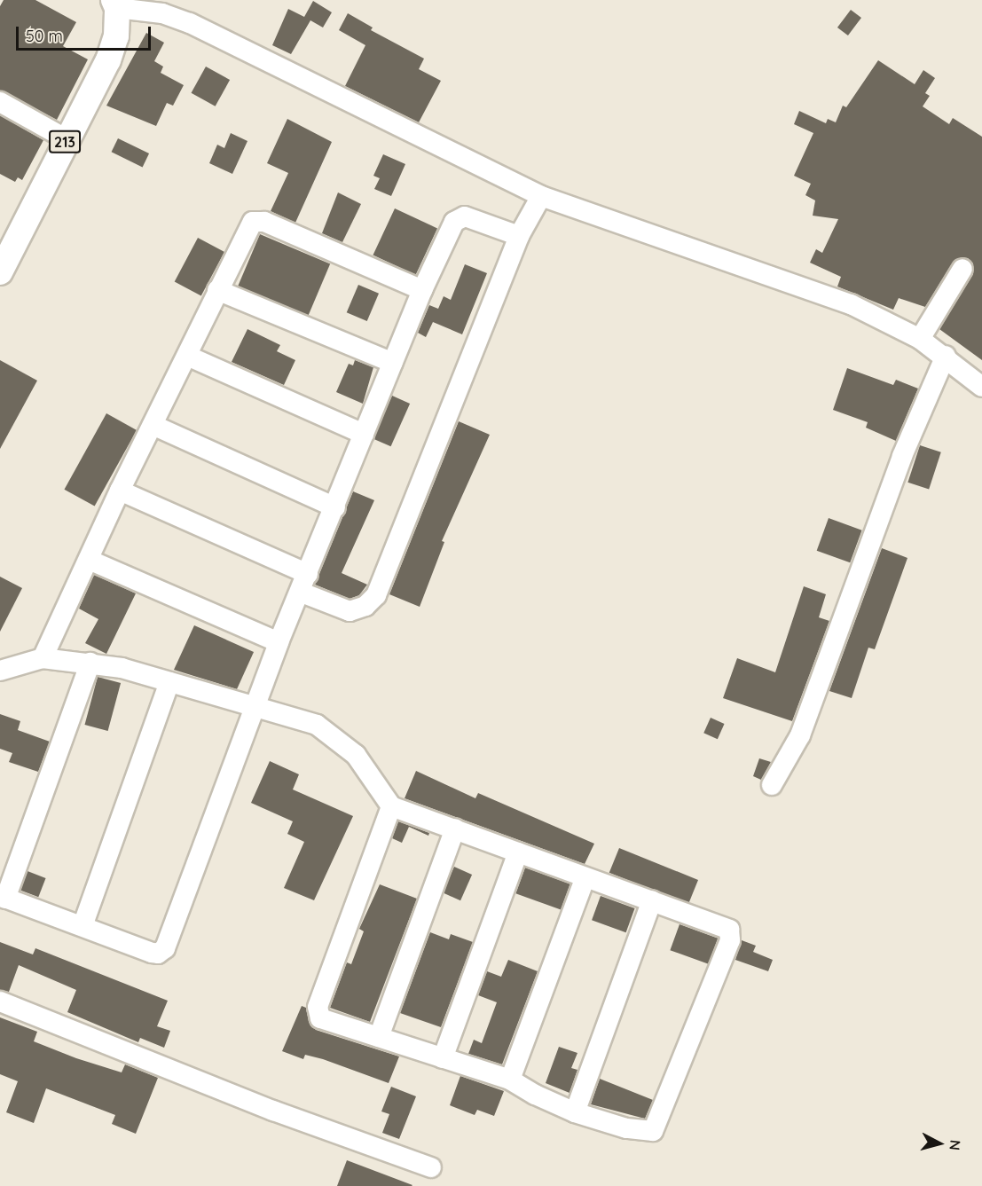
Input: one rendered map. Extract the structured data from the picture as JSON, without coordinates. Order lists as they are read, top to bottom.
{
  "streets": {
    "main road": ["213"]
  },
  "scale_bar": "50 m",
  "north": "right"
}
